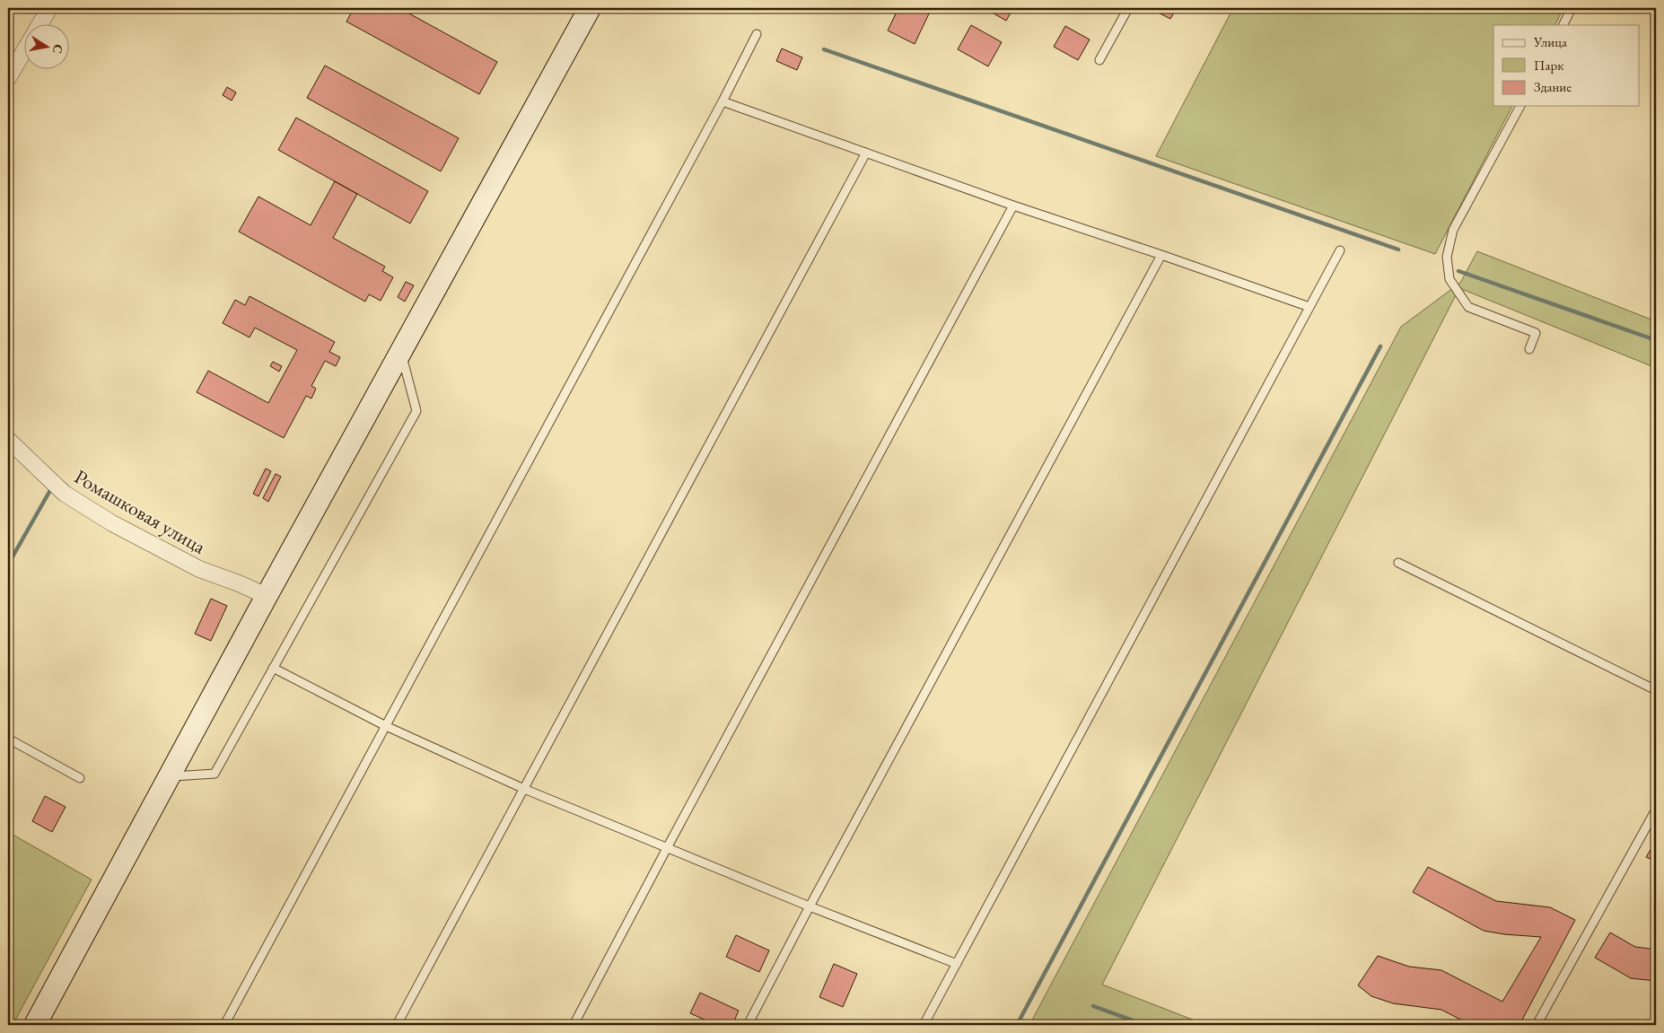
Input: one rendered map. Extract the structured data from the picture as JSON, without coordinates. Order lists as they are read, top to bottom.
{
  "streets": {
    "street": ["Ромашковая улица"]
  },
  "legend": ["Улица", "Парк", "Здание"],
  "north": "right"
}
